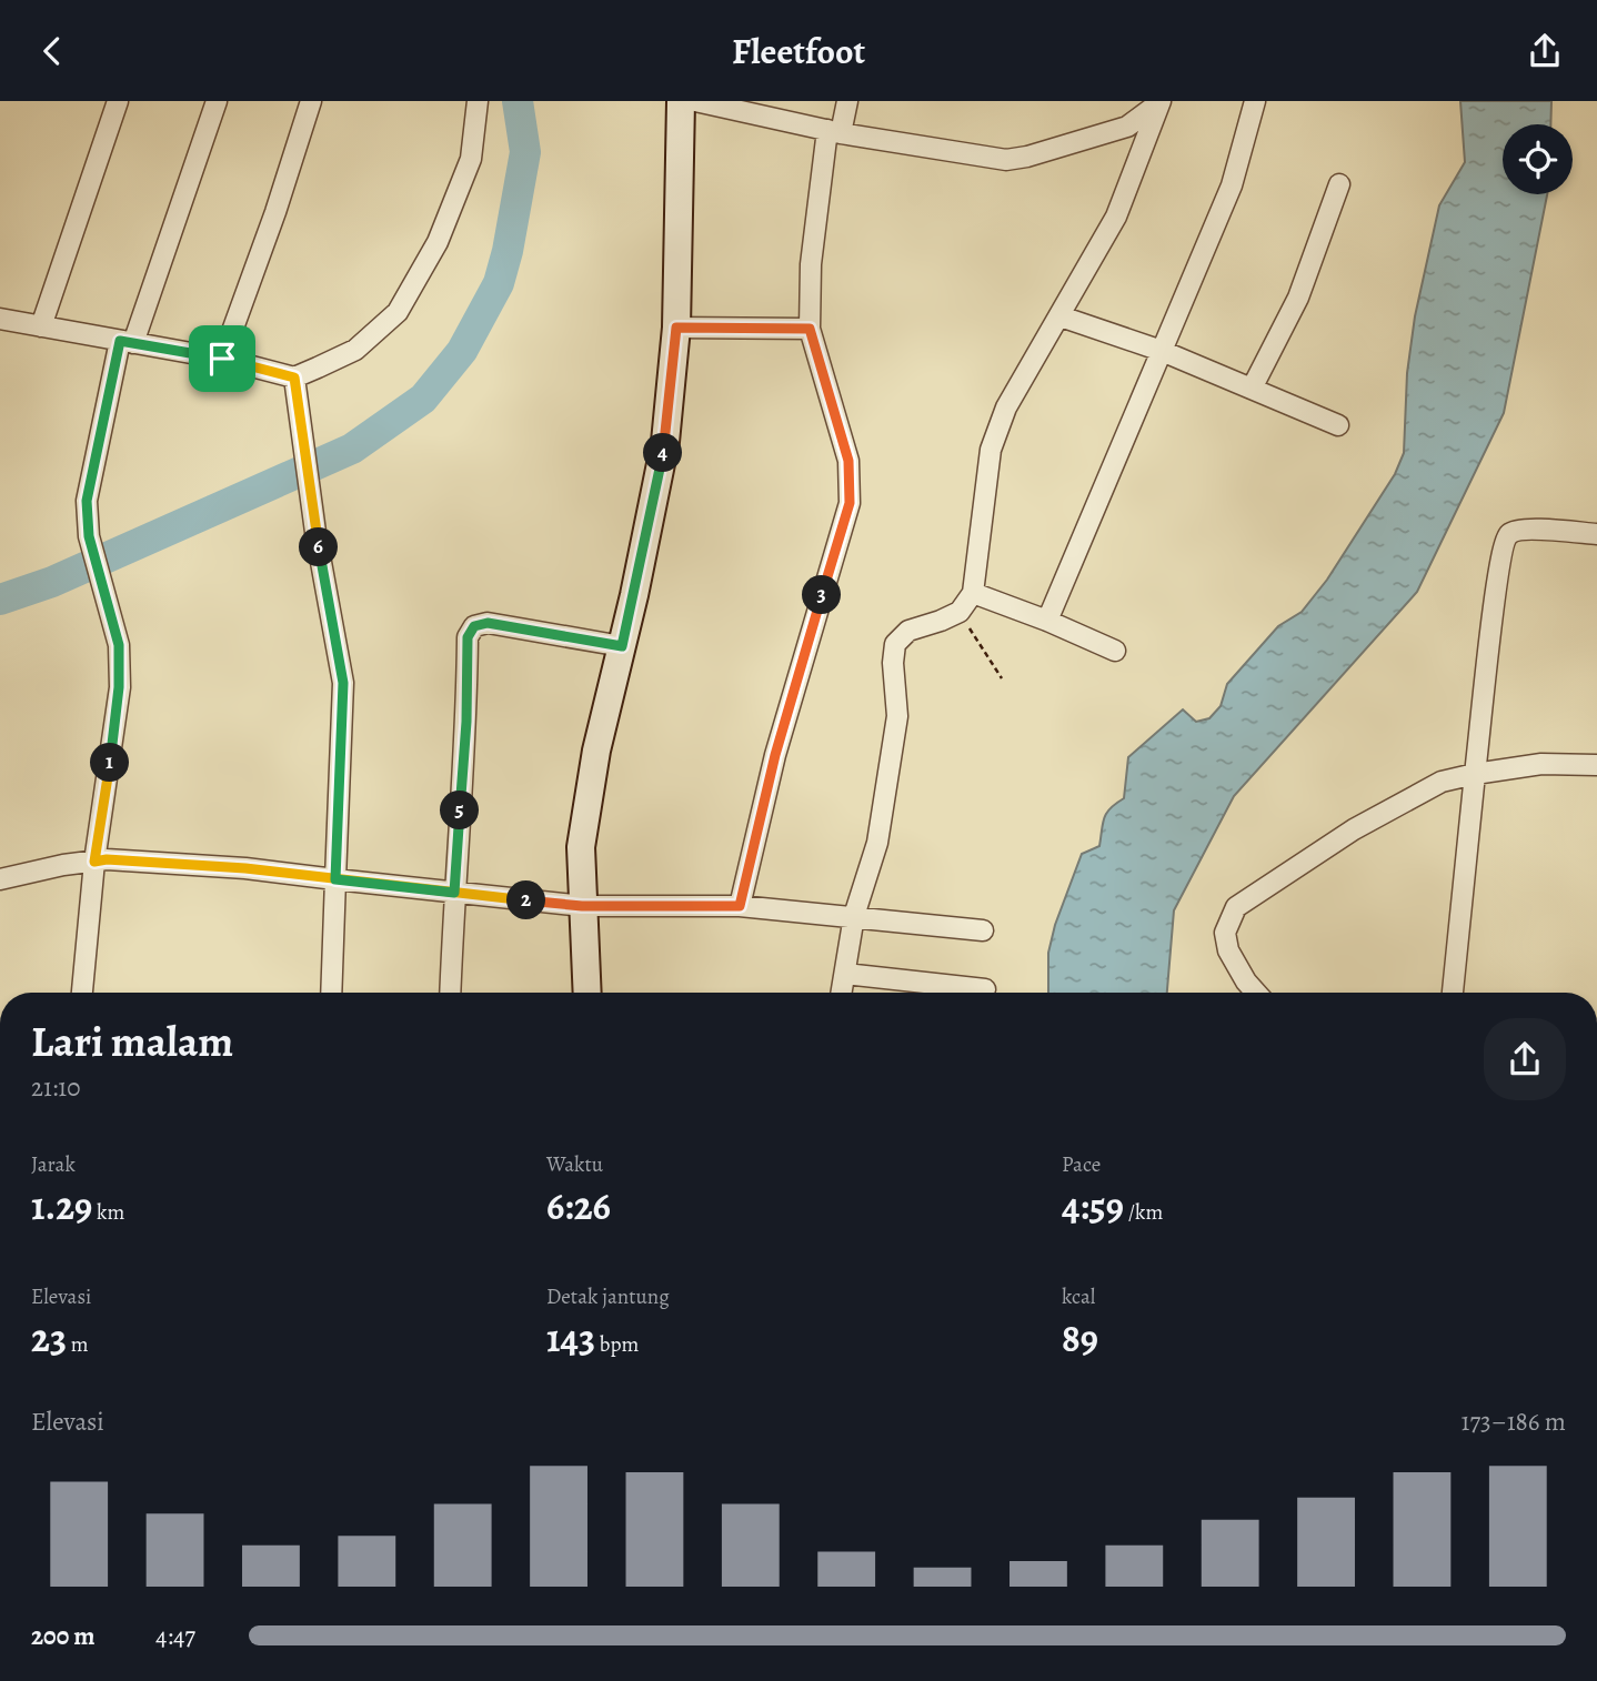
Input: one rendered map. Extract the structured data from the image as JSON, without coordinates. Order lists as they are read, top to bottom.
{
  "page": {
    "header": "Fleetfoot",
    "pins": [
      "4",
      "6",
      "3",
      "1",
      "5",
      "2"
    ],
    "heading": ["Lari malam", "21:10"],
    "stats": [
      ["Jarak", "1.29 km"],
      ["Waktu", "6:26"],
      ["Pace", "4:59 /km"],
      ["Elevasi", "23 m"],
      ["Detak jantung", "143 bpm"],
      ["kcal", "89"]
    ],
    "chart": ["Elevasi", "173–186 m"],
    "list": [
      {
        "name": "200 m",
        "note": "4:47"
      }
    ]
  }
}
